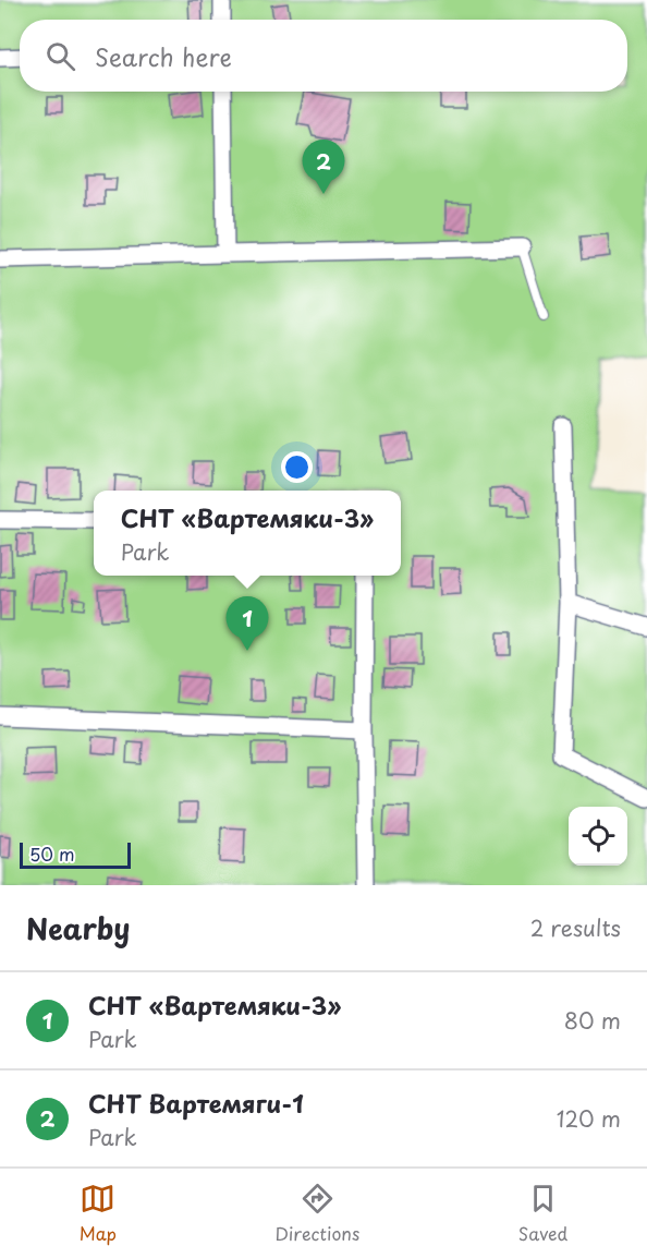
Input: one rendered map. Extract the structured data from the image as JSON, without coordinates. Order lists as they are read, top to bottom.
{
  "scale_bar": "50 m",
  "page": {
    "search": "Search here",
    "pins": ["2", "1"],
    "popup": ["СНТ «Вартемяки-3»", "Park"],
    "scale": "50 m",
    "heading": ["Nearby", "2 results"],
    "list": [
      {
        "mark": "1",
        "name": "СНТ «Вартемяки-3»",
        "note": "Park",
        "value": "80 m"
      },
      {
        "mark": "2",
        "name": "СНТ Вартемяги-1",
        "note": "Park",
        "value": "120 m"
      }
    ],
    "nav": ["Map", "Directions", "Saved"]
  }
}
